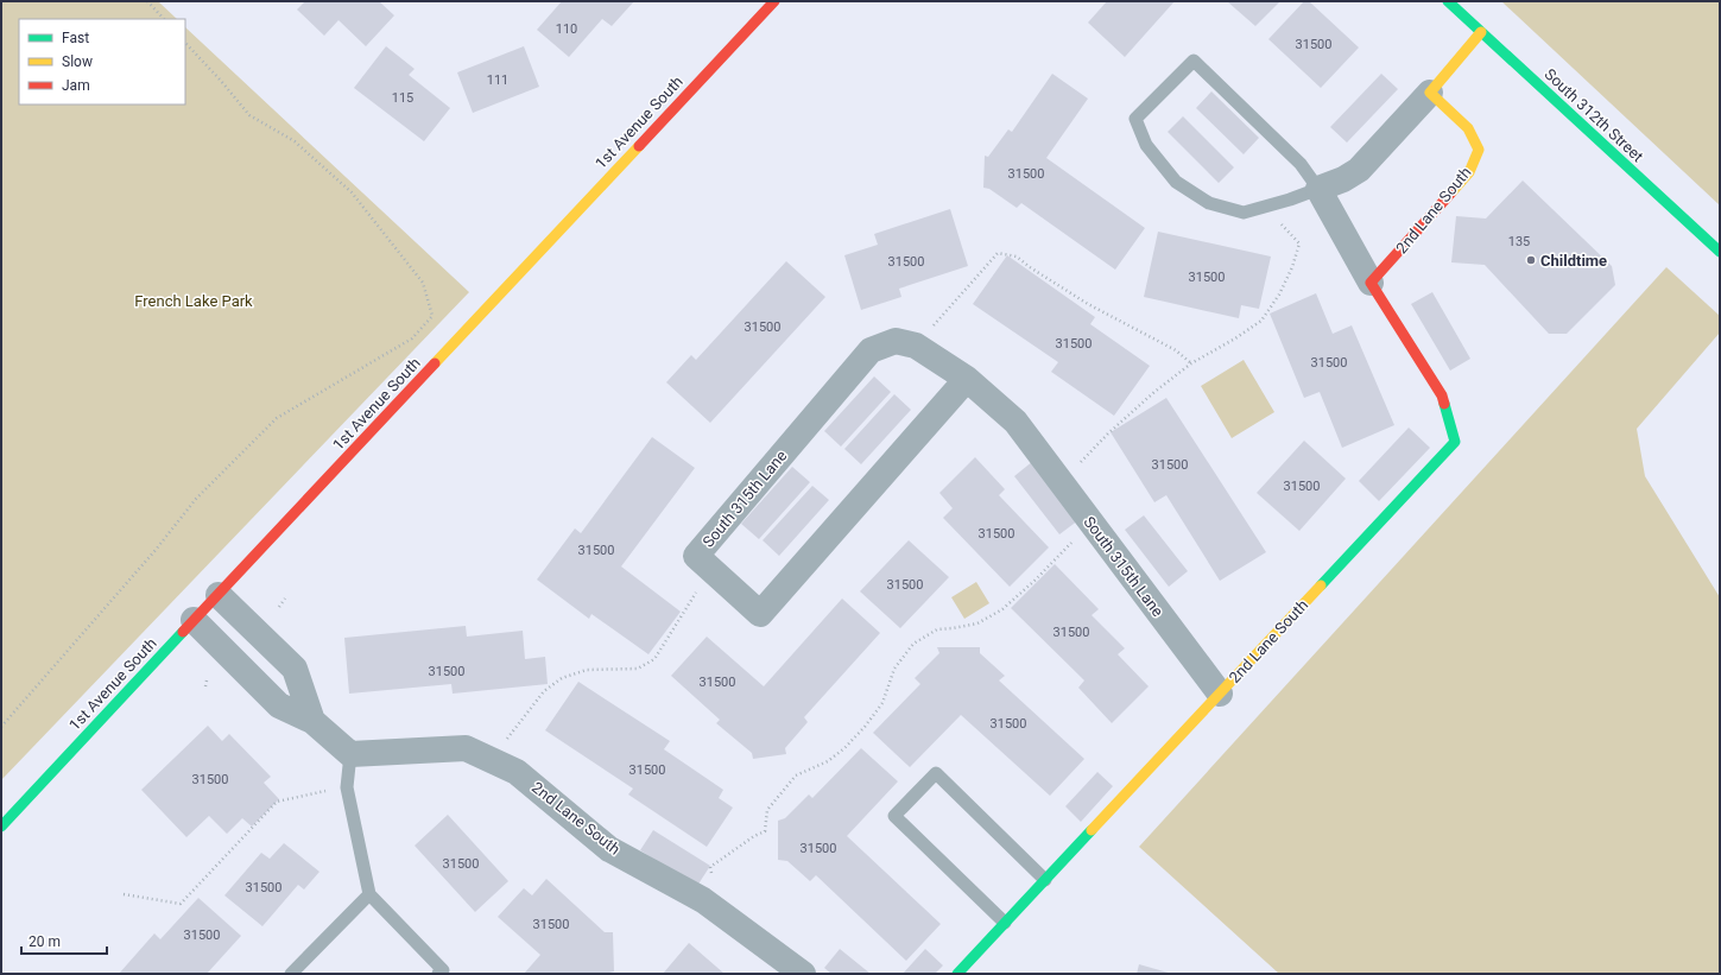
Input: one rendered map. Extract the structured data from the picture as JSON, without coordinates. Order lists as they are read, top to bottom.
{
  "streets": {
    "street": [
      "South 312th Street",
      "1st Avenue South",
      "2nd Lane South",
      "South 315th Lane"
    ]
  },
  "crossings": [
    ["2nd Lane South", "South 315th Lane"]
  ],
  "parks": ["French Lake Park"],
  "places": ["Childtime"],
  "house_numbers": [
    "110",
    "31500",
    "111",
    "115",
    "31500",
    "135",
    "31500",
    "31500",
    "31500",
    "31500",
    "31500",
    "31500",
    "31500",
    "31500",
    "31500",
    "31500",
    "31500",
    "31500",
    "31500",
    "31500",
    "31500",
    "31500",
    "31500",
    "31500",
    "31500",
    "31500",
    "31500"
  ],
  "legend": ["Fast", "Slow", "Jam"],
  "scale_bar": "20 m"
}
